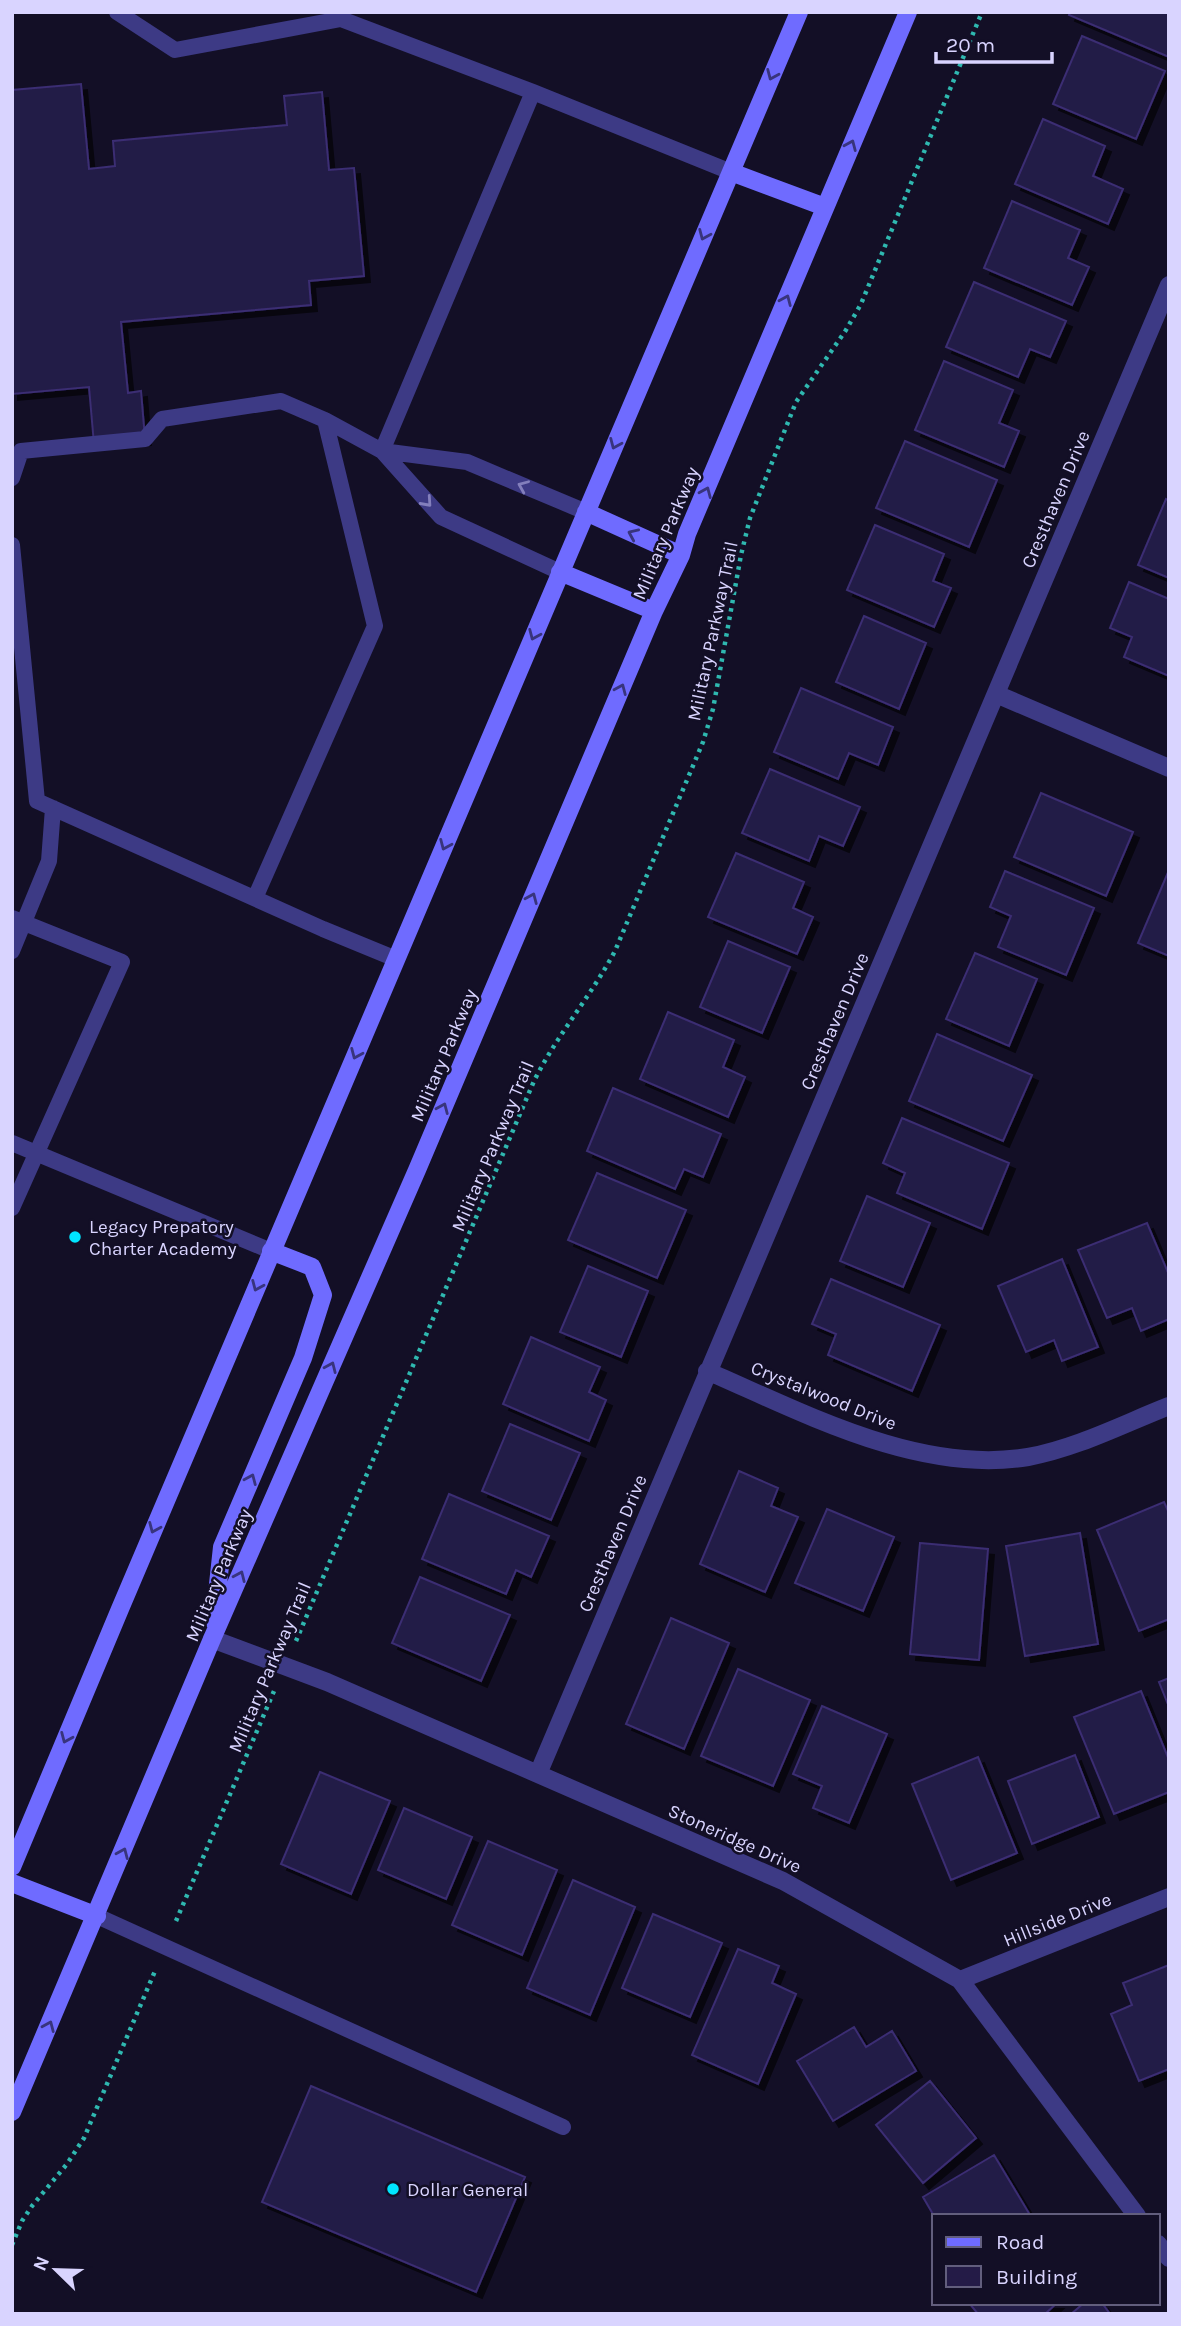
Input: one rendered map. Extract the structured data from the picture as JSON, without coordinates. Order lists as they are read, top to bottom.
{
  "streets": {
    "main road": ["Military Parkway"],
    "street": [
      "Cresthaven Drive",
      "Crystalwood Drive",
      "Stoneridge Drive",
      "Hillside Drive"
    ],
    "path": ["Military Parkway Trail"]
  },
  "crossings": [
    ["Cresthaven Drive", "Crystalwood Drive"],
    ["Cresthaven Drive", "Stoneridge Drive"],
    ["Military Parkway", "Stoneridge Drive"],
    ["Military Parkway Trail", "Stoneridge Drive"],
    ["Stoneridge Drive", "Hillside Drive"]
  ],
  "places": ["Legacy Prepatory Charter Academy", "Dollar General"],
  "legend": ["Road", "Building"],
  "scale_bar": "20 m",
  "north": "top left"
}
